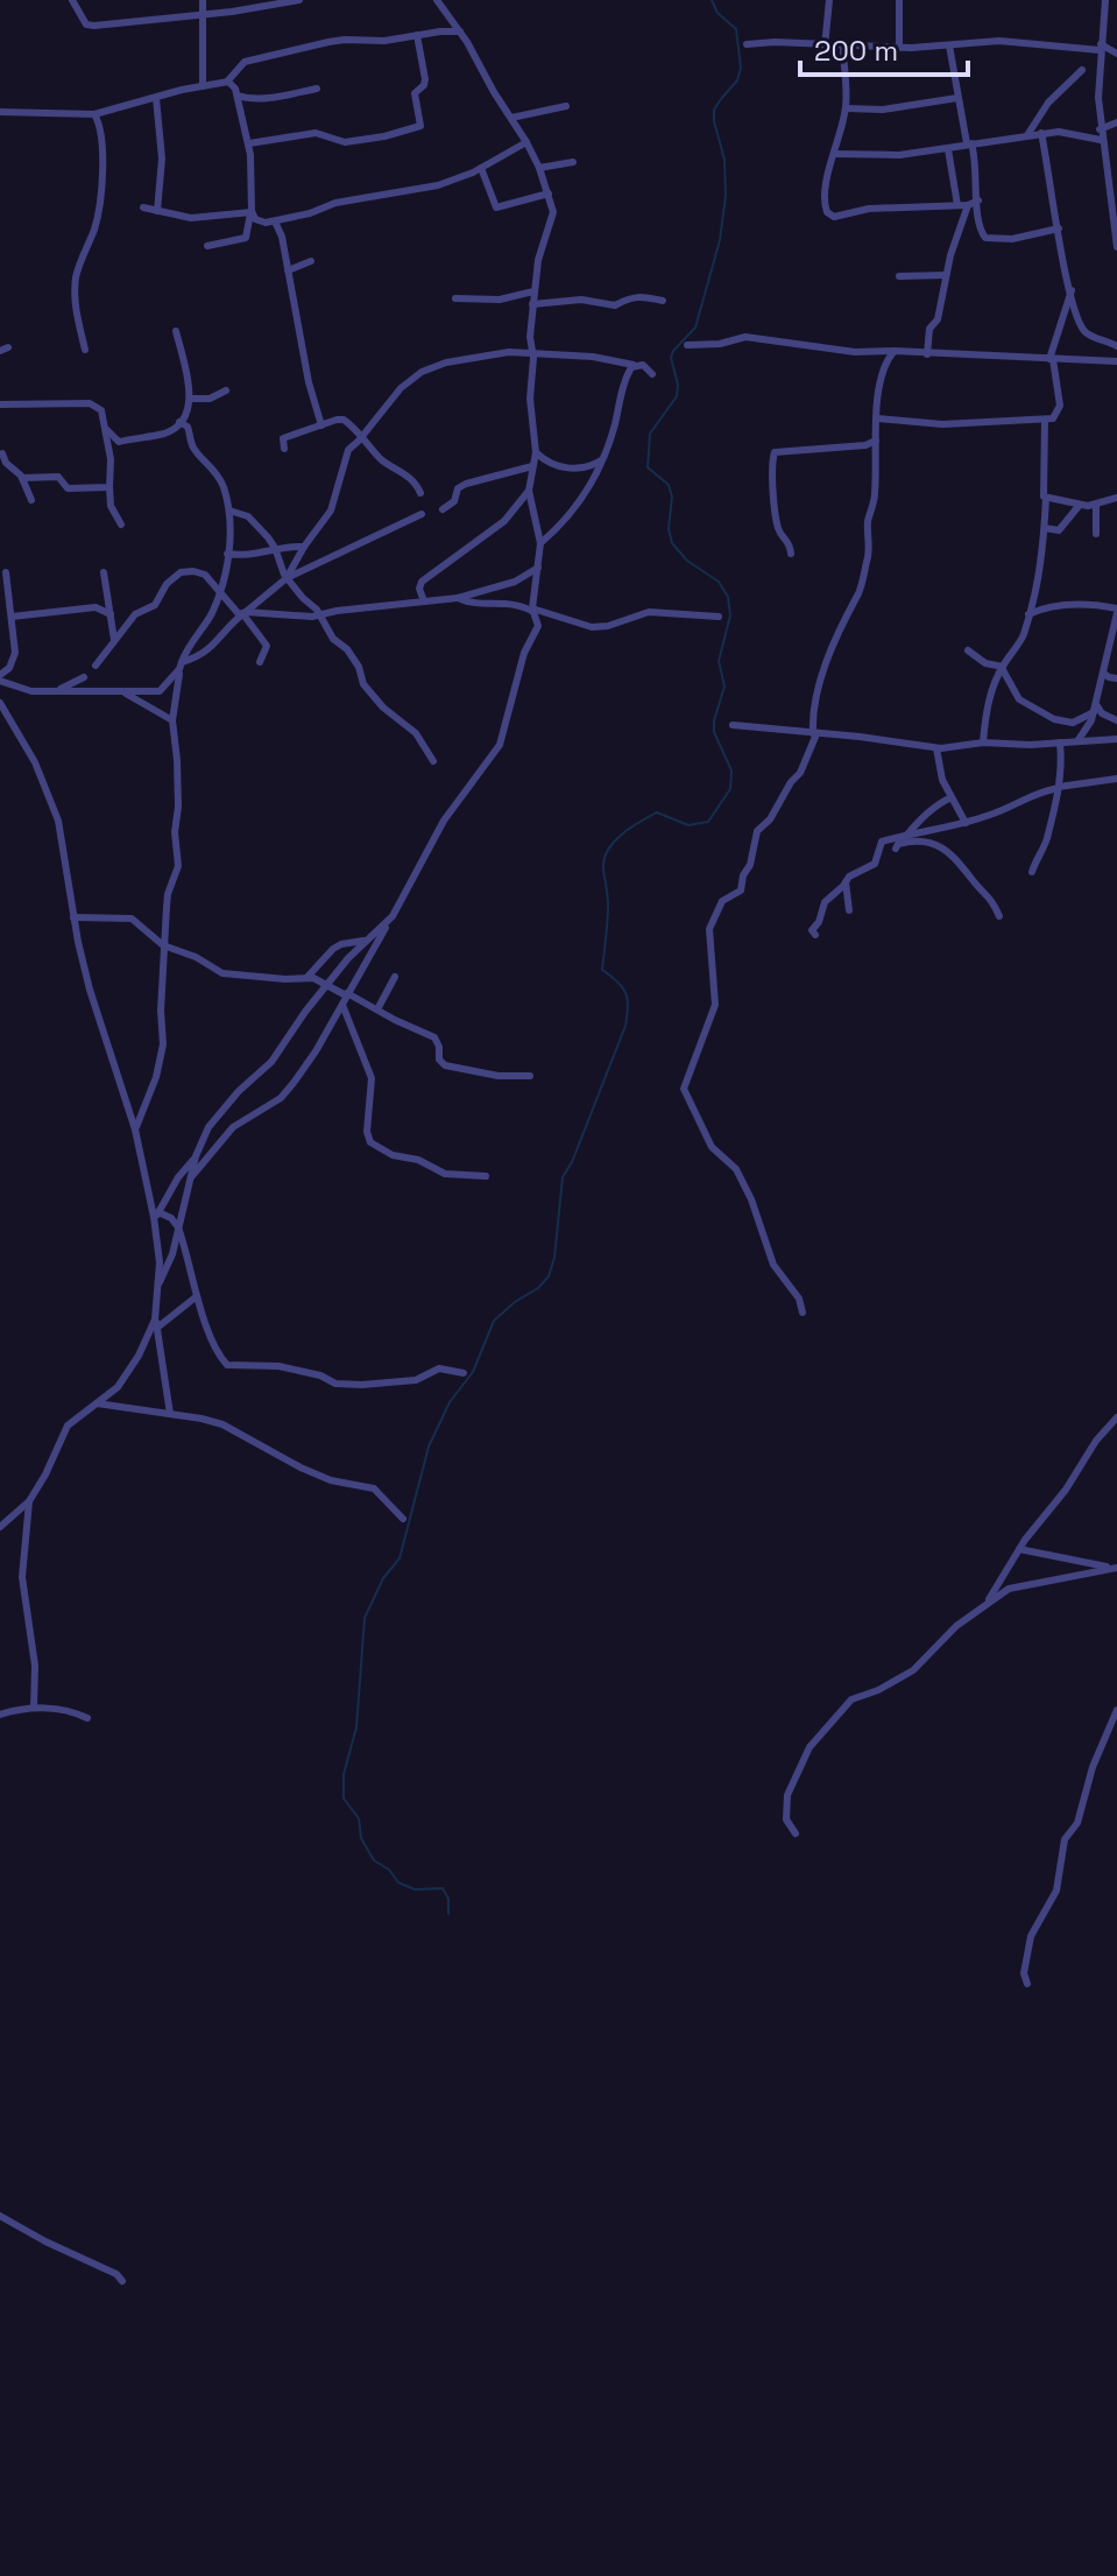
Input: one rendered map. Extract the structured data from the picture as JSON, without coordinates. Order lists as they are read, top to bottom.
{
  "scale_bar": "200 m"
}
